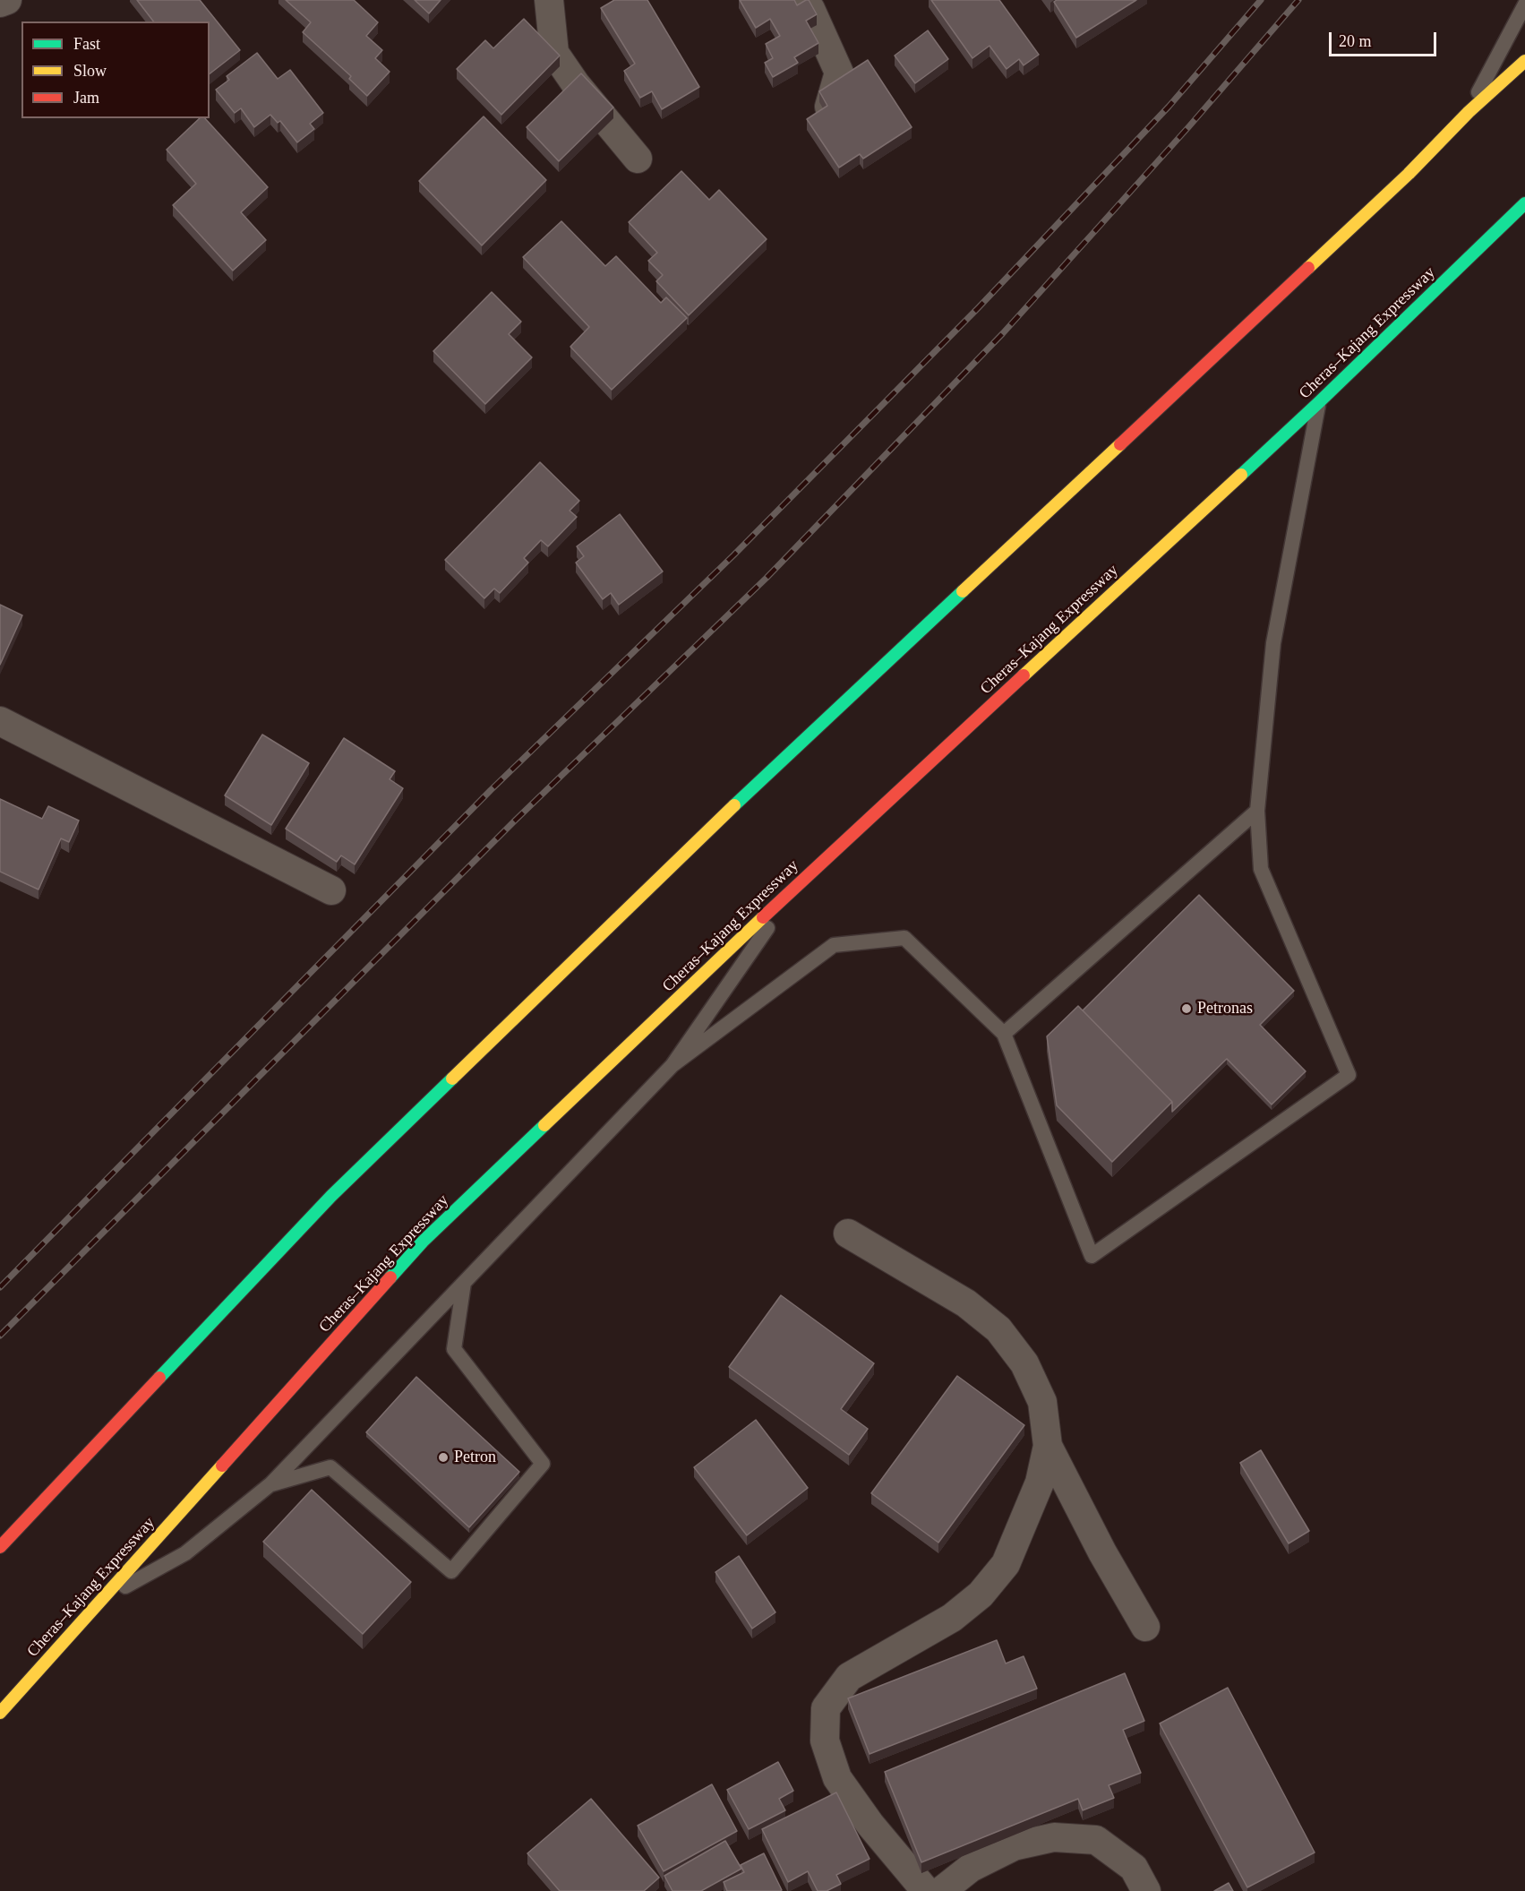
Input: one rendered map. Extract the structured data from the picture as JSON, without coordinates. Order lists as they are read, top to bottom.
{
  "streets": {
    "highway": ["Cheras–Kajang Expressway"]
  },
  "places": ["Petronas", "Petron"],
  "legend": ["Fast", "Slow", "Jam"],
  "scale_bar": "20 m"
}
